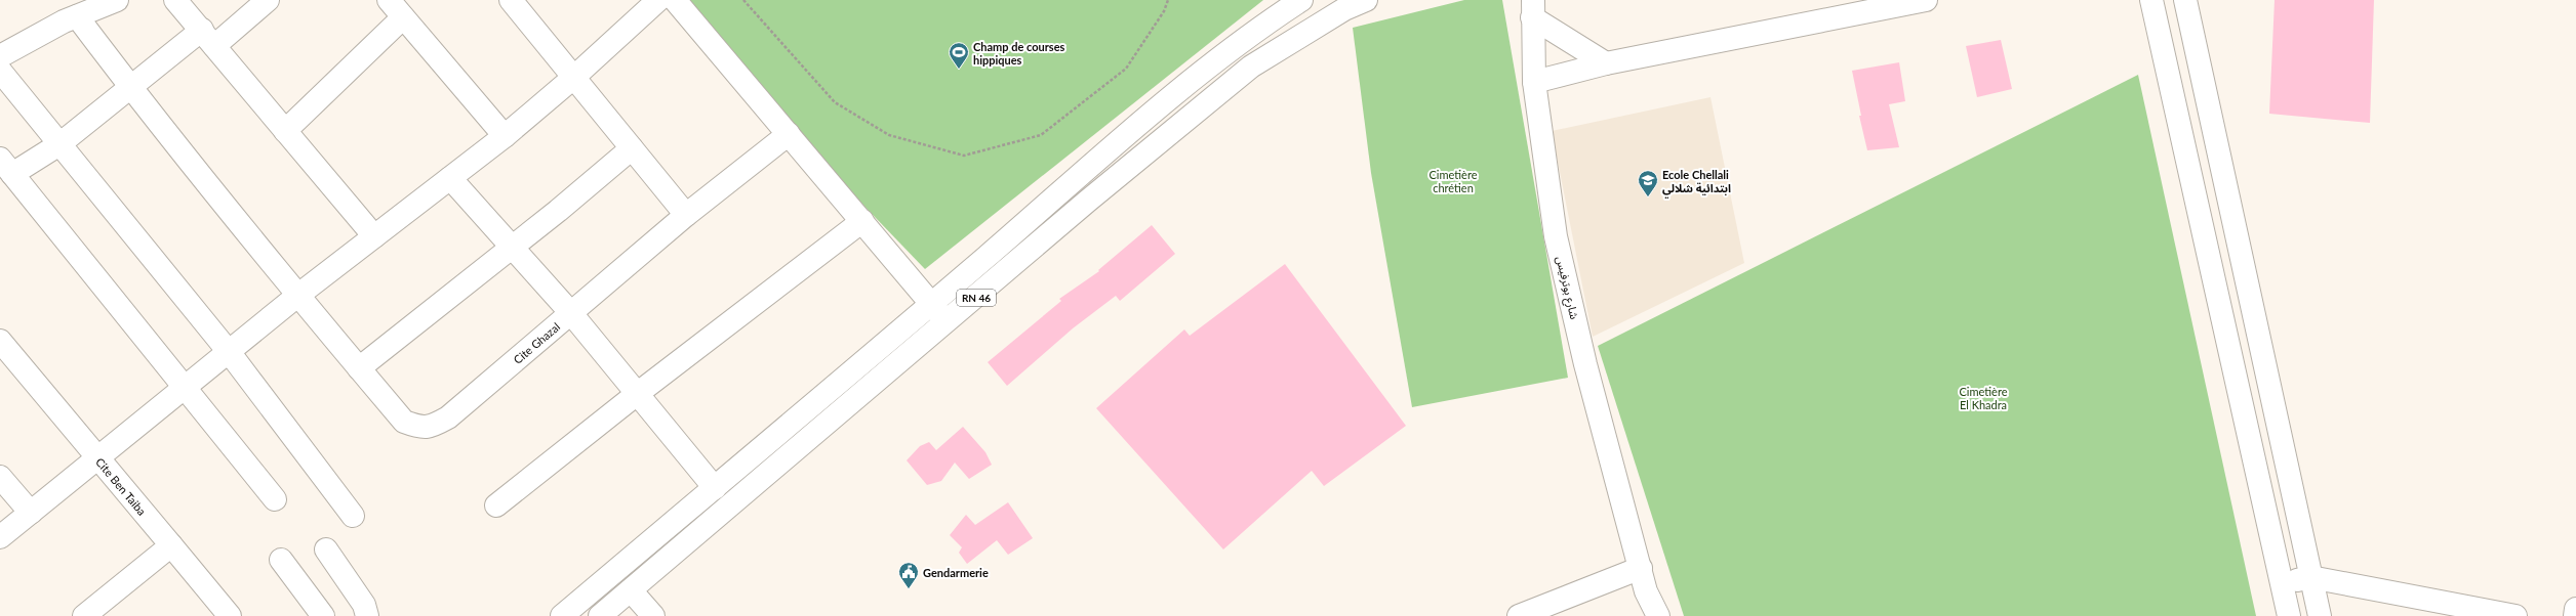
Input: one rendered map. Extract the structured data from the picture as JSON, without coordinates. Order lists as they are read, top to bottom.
{
  "streets": {
    "main road": [
      "شارع بوترفيس",
      "RN 46",
      "Cite Ghazal",
      "Cite Ben Taiba"
    ]
  },
  "parks": ["Cimetière chrétien", "Cimetière El Khadra"],
  "places": {
    "sports": ["Champ de courses hippiques"],
    "school or university": ["Ecole Chellali ابتدائية شلالي"],
    "public building": ["Gendarmerie"]
  }
}
